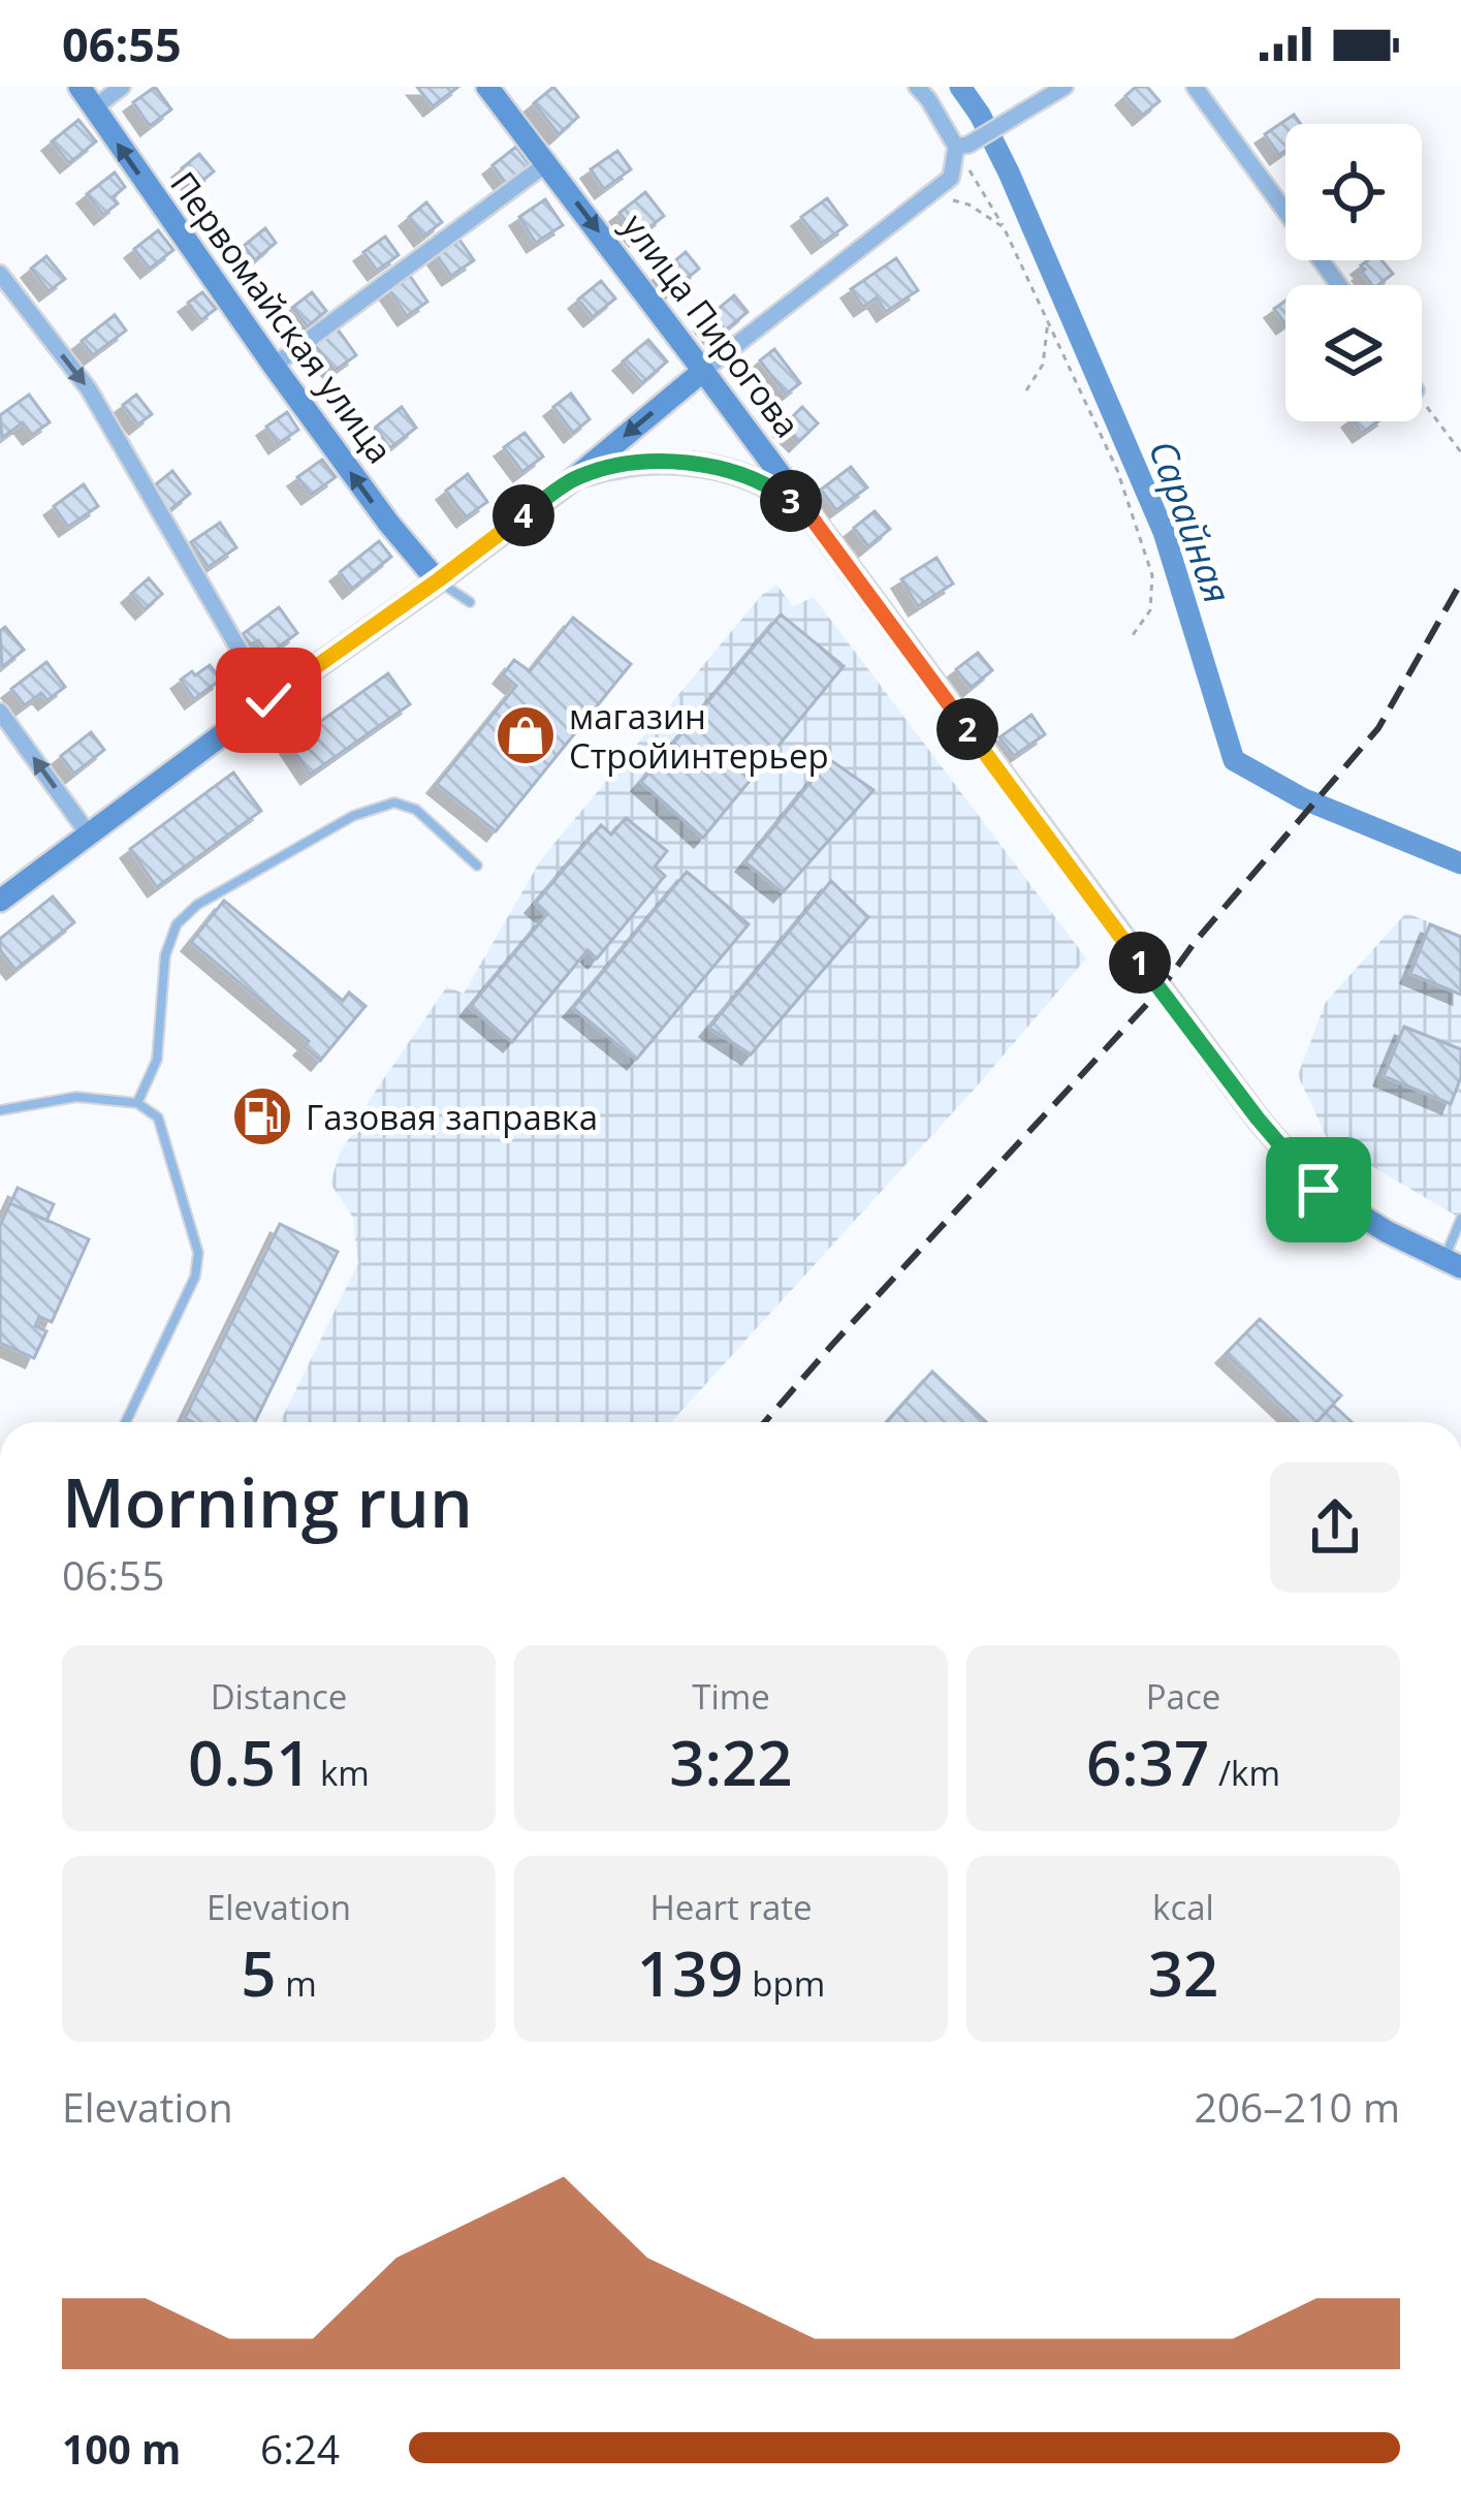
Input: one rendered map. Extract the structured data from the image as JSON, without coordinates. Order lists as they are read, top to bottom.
{
  "streets": {
    "main road": ["Первомайская улица", "улица Пирогова"]
  },
  "one_way": ["Первомайская улица"],
  "water": ["Сарайная"],
  "places": {
    "shop": ["магазин Стройинтерьер"],
    "fuel station": ["Газовая заправка"]
  },
  "page": {
    "status": "06:55",
    "pins": [
      "3",
      "4",
      "2",
      "1"
    ],
    "heading": ["Morning run", "06:55"],
    "stats": [
      ["Distance", "0.51 km"],
      ["Time", "3:22"],
      ["Pace", "6:37 /km"],
      ["Elevation", "5 m"],
      ["Heart rate", "139 bpm"],
      ["kcal", "32"]
    ],
    "chart": ["Elevation", "206–210 m"],
    "list": [
      {
        "name": "100 m",
        "note": "6:24"
      }
    ]
  }
}
